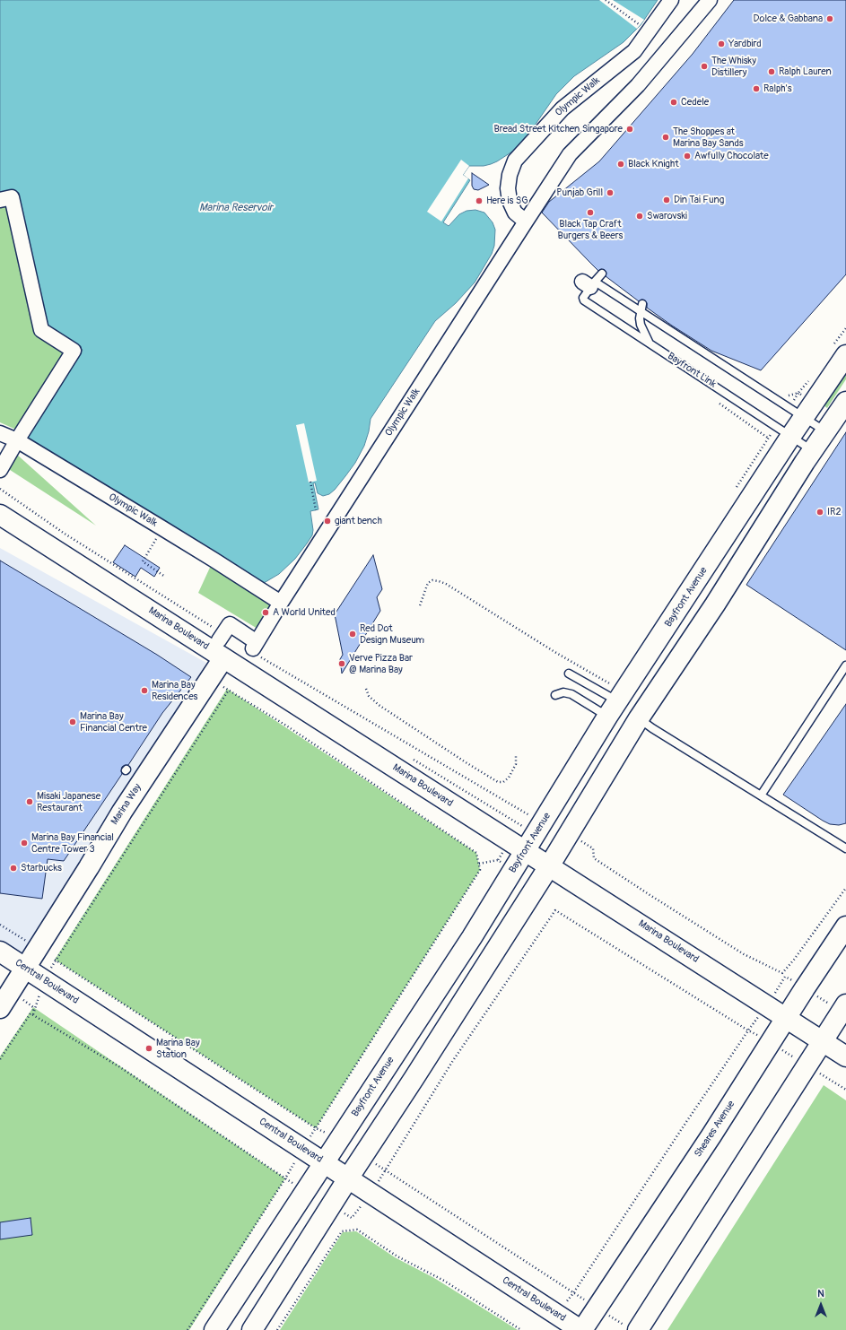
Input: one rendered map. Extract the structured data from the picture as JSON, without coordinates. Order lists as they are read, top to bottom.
{
  "streets": {
    "main road": [
      "Bayfront Avenue",
      "Marina Boulevard",
      "Marina Way",
      "Central Boulevard",
      "Sheares Avenue"
    ],
    "street": ["Olympic Walk"],
    "lane": ["Bayfront Link"]
  },
  "crossings": [
    ["Olympic Walk", "Marina Boulevard"],
    ["Olympic Walk", "Marina Way"],
    ["Bayfront Link", "Bayfront Avenue"],
    ["Bayfront Avenue", "Marina Boulevard"],
    ["Bayfront Avenue", "Central Boulevard"],
    ["Marina Boulevard", "Marina Way"],
    ["Marina Boulevard", "Sheares Avenue"],
    ["Marina Way", "Central Boulevard"],
    ["Central Boulevard", "Sheares Avenue"]
  ],
  "water": ["Marina Reservoir"],
  "places": [
    "Dolce & Gabbana",
    "Yardbird",
    "The Whisky Distillery",
    "Ralph Lauren",
    "Ralph's",
    "Cedele",
    "Bread Street Kitchen Singapore",
    "The Shoppes at Marina Bay Sands",
    "Awfully Chocolate",
    "Black Knight",
    "Punjab Grill",
    "Din Tai Fung",
    "Here is SG",
    "Black Tap Craft Burgers & Beers",
    "Swarovski",
    "IR2",
    "giant bench",
    "A World United",
    "Red Dot Design Museum",
    "Verve Pizza Bar @ Marina Bay",
    "Marina Bay Residences",
    "Marina Bay Financial Centre",
    "Misaki Japanese Restaurant",
    "Marina Bay Financial Centre Tower 3",
    "Starbucks",
    "Marina Bay Station"
  ],
  "north": "top"
}
